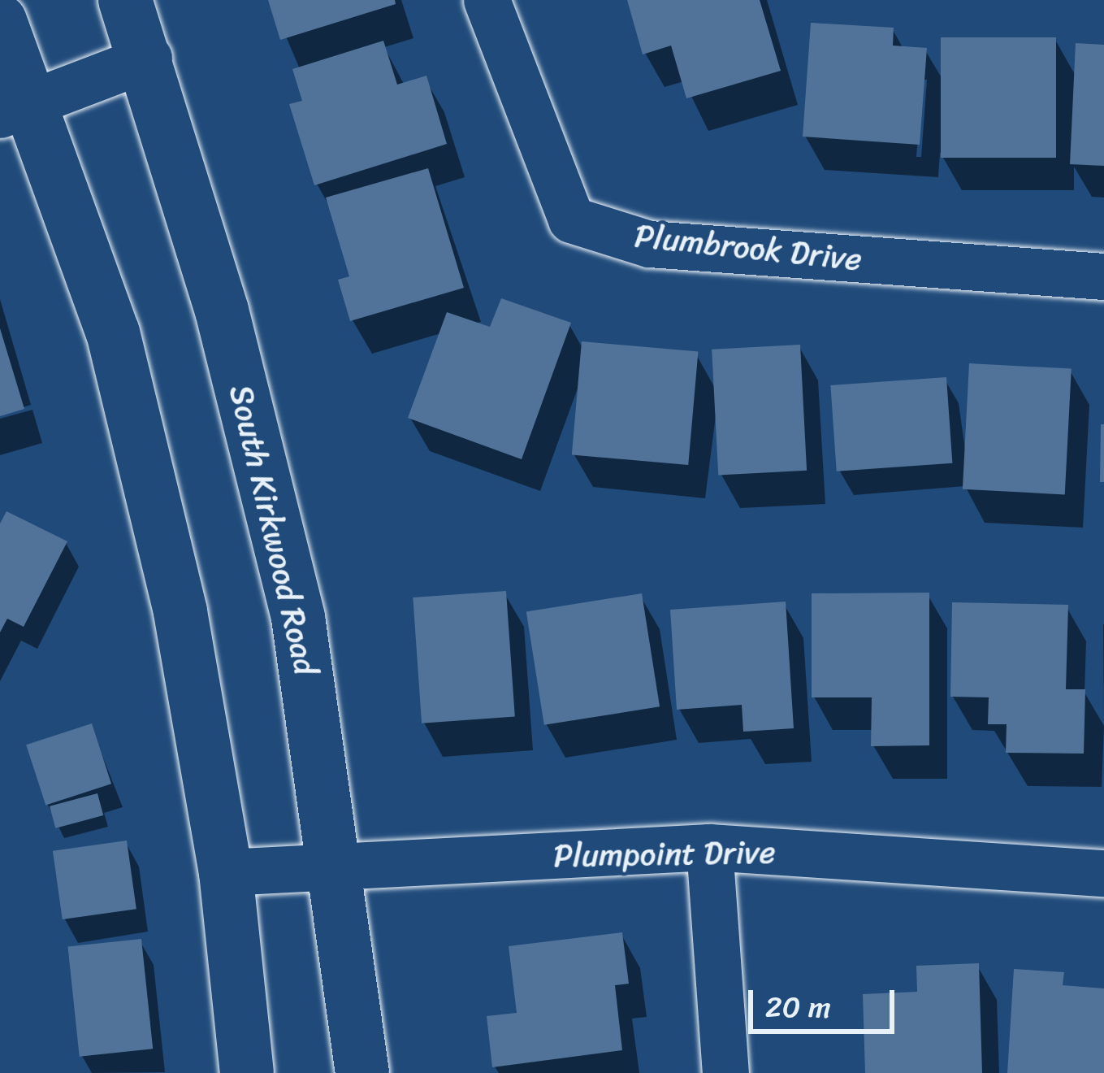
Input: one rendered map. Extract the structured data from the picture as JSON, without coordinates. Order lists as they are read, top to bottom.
{
  "streets": {
    "main road": ["South Kirkwood Road"],
    "street": ["Plumbrook Drive", "Plumpoint Drive"]
  },
  "crossings": [
    ["South Kirkwood Road", "Plumpoint Drive"]
  ],
  "scale_bar": "20 m"
}
